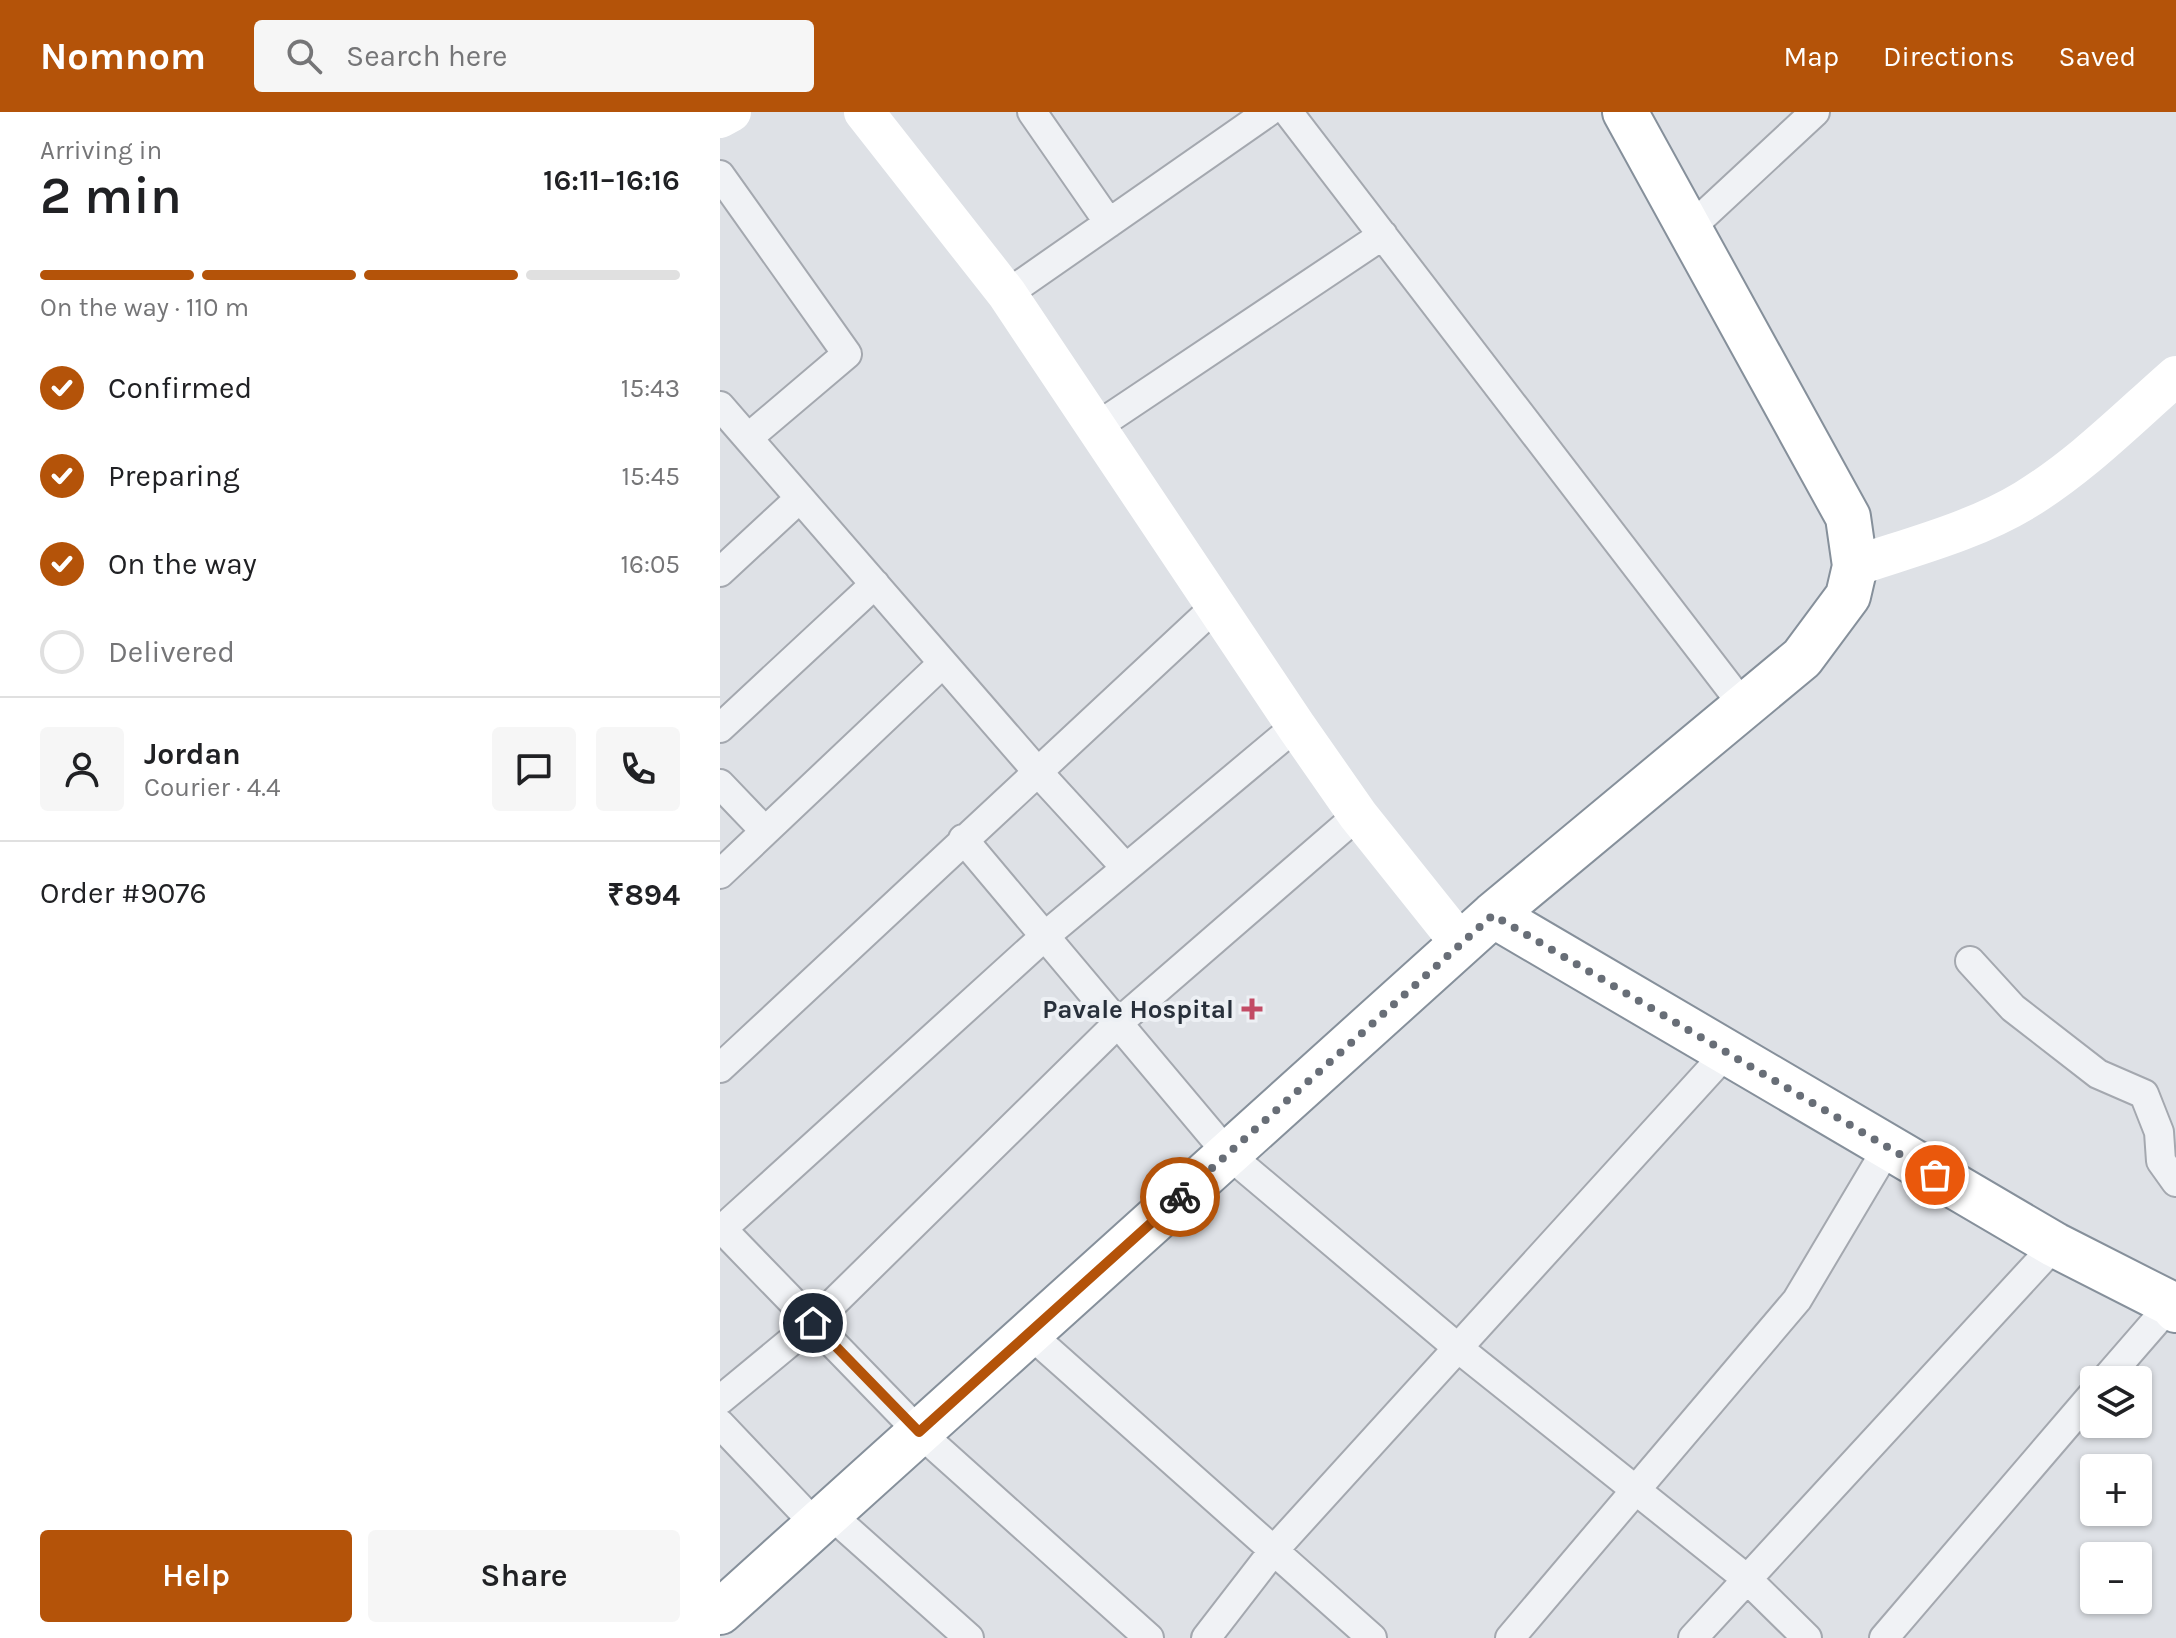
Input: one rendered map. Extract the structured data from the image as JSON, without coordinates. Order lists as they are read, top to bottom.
{
  "places": {
    "health": ["Pavale Hospital"]
  },
  "page": {
    "header": "Nomnom",
    "search": "Search here",
    "nav": ["Map", "Directions", "Saved"],
    "heading": ["2 min", "Arriving in", "16:11–16:16"],
    "panel": [
      "Jordan",
      "Courier · 4.4",
      "Order #9076",
      "₹894"
    ],
    "bar": "On the way · 110 m",
    "list": [
      ["Confirmed", "15:43"],
      ["Preparing", "15:45"],
      ["On the way", "16:05"],
      "Delivered"
    ],
    "map_buttons": ["+", "−"],
    "buttons": ["Help", "Share"]
  }
}
